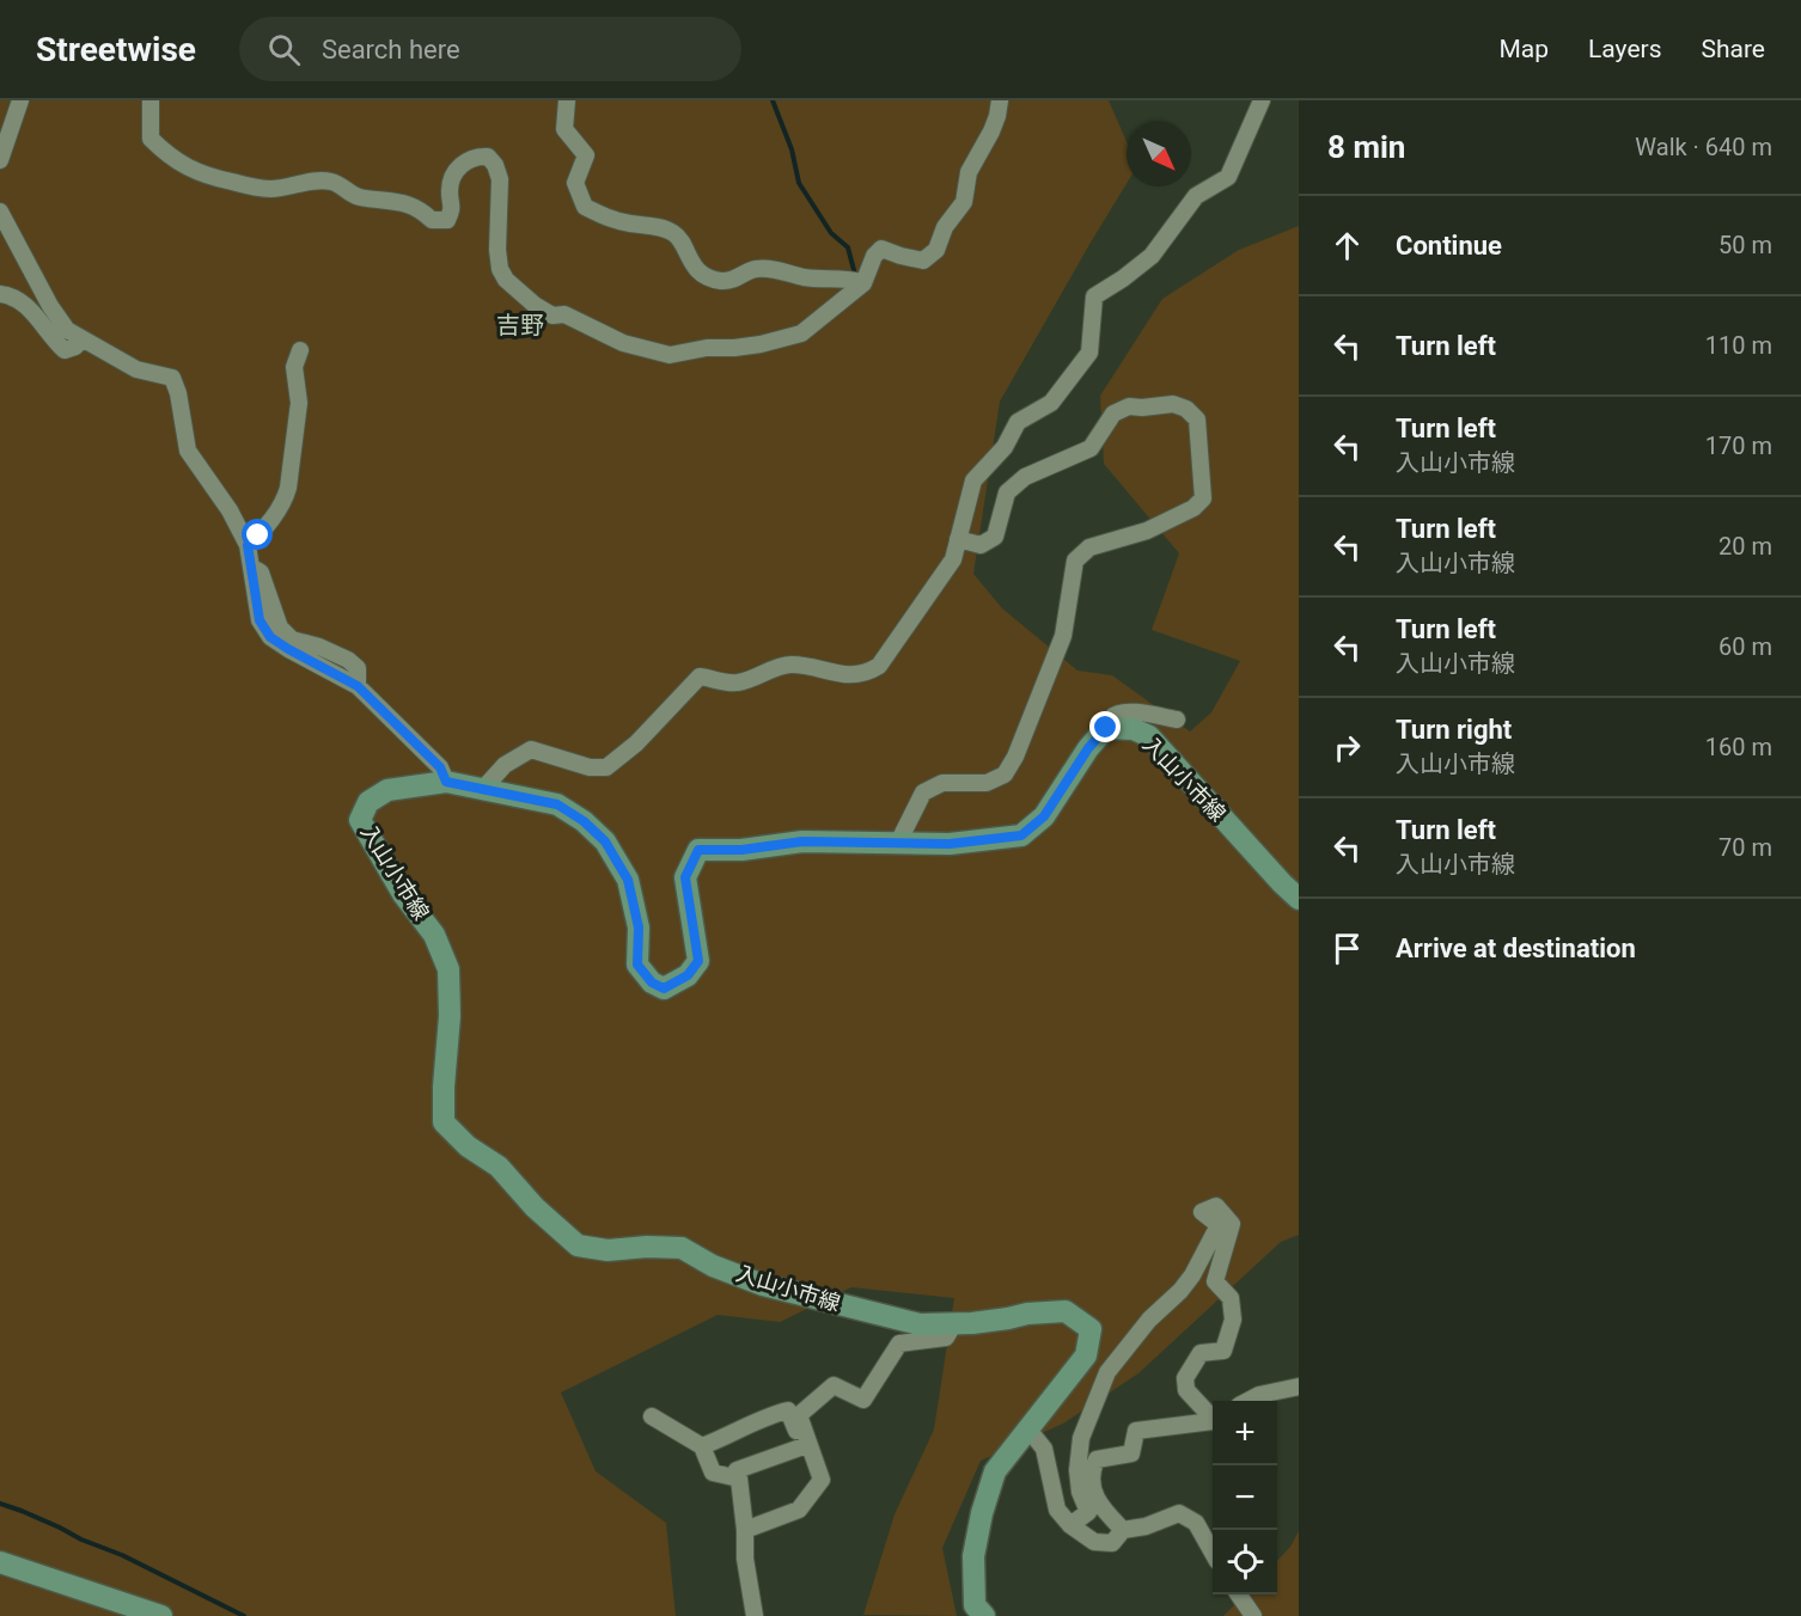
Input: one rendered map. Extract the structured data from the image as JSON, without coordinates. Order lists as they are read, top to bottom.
{
  "streets": {
    "main road": ["入山小市線"]
  },
  "districts": ["吉野"],
  "north": "bottom right",
  "page": {
    "header": "Streetwise",
    "search": "Search here",
    "nav": ["Map", "Layers", "Share"],
    "heading": ["8 min", "Walk · 640 m"],
    "list": [
      ["Continue", "50 m"],
      ["Turn left", "110 m"],
      ["Turn left", "入山小市線", "170 m"],
      ["Turn left", "入山小市線", "20 m"],
      ["Turn left", "入山小市線", "60 m"],
      ["Turn right", "入山小市線", "160 m"],
      ["Turn left", "入山小市線", "70 m"],
      "Arrive at destination"
    ],
    "map_buttons": ["+", "−"]
  }
}
